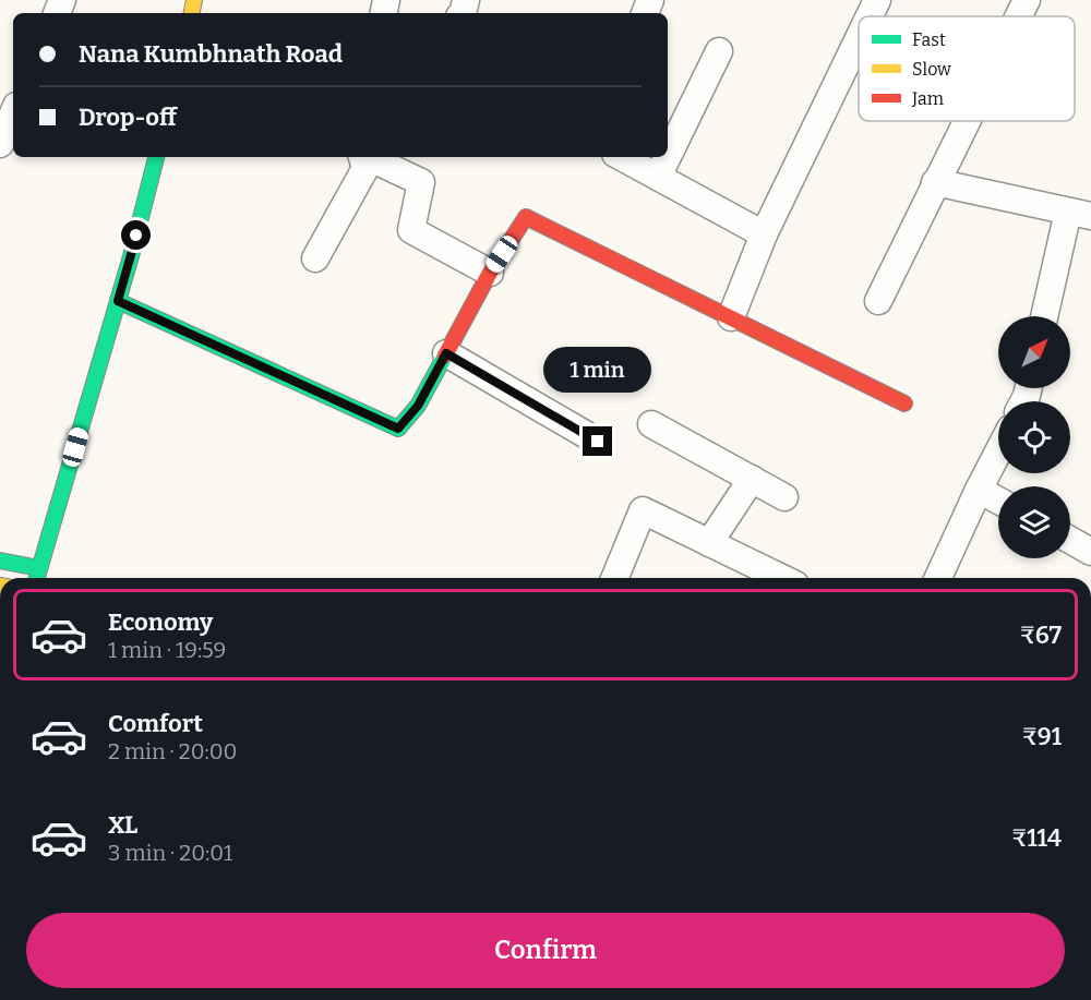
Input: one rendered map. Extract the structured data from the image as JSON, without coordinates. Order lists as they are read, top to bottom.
{
  "legend": ["Fast", "Slow", "Jam"],
  "north": "top right",
  "page": {
    "banner": ["Nana Kumbhnath Road", "Drop-off"],
    "bubble": "1 min",
    "list": [
      {
        "name": "Economy",
        "note": "1 min · 19:59",
        "value": "₹67"
      },
      {
        "name": "Comfort",
        "note": "2 min · 20:00",
        "value": "₹91"
      },
      {
        "name": "XL",
        "note": "3 min · 20:01",
        "value": "₹114"
      }
    ],
    "buttons": "Confirm"
  }
}
